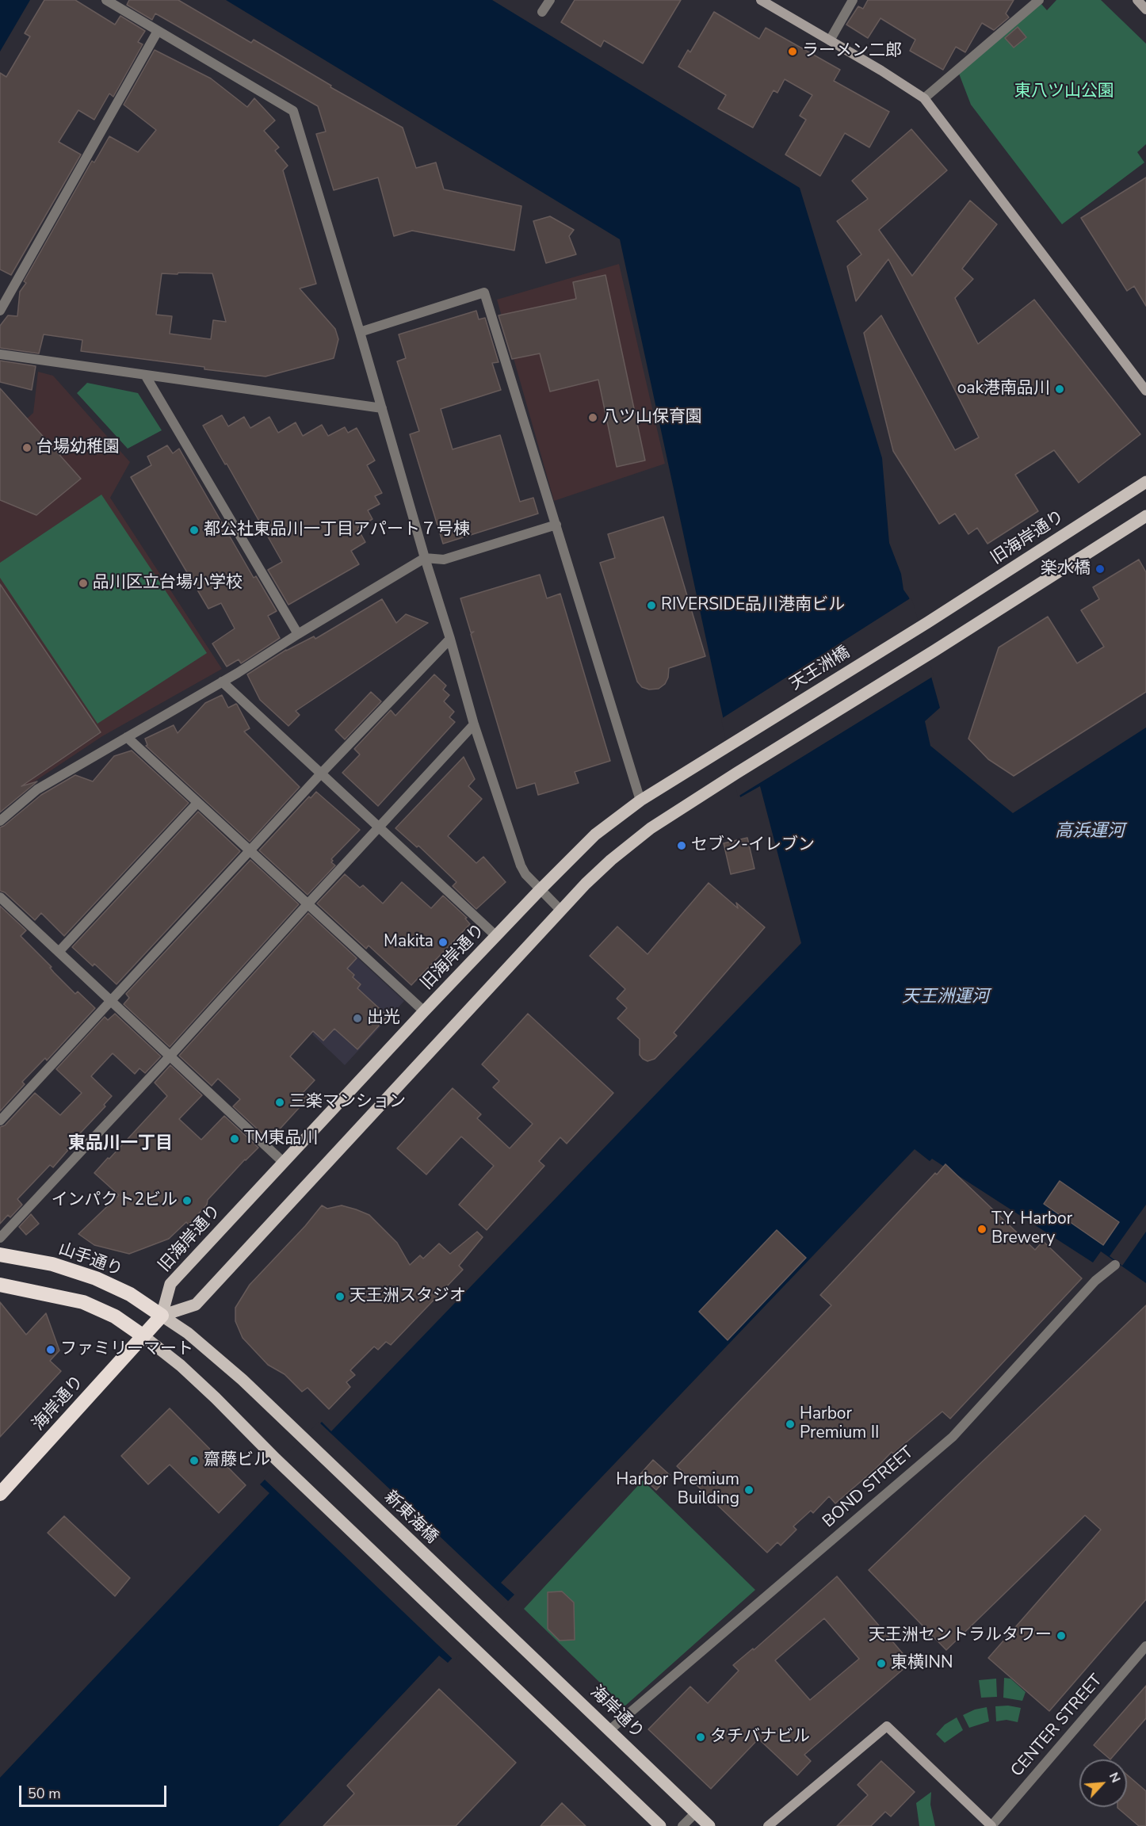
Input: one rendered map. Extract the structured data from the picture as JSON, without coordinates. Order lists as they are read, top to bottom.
{
  "streets": {
    "highway": ["山手通り", "海岸通り"],
    "main road": ["旧海岸通り", "天王洲橋", "新東海橋"],
    "street": ["BOND STREET", "CENTER STREET"]
  },
  "crossings": [
    ["旧海岸通り", "天王洲橋"],
    ["旧海岸通り", "山手通り"],
    ["旧海岸通り", "海岸通り"],
    ["旧海岸通り", "新東海橋"],
    ["山手通り", "海岸通り"],
    ["山手通り", "新東海橋"],
    ["海岸通り", "BOND STREET"],
    ["海岸通り", "新東海橋"]
  ],
  "districts": ["東品川一丁目"],
  "water": ["高浜運河", "天王洲運河"],
  "parks": ["東八ツ山公園"],
  "places": [
    "ラーメン二郎",
    "oak港南品川",
    "八ツ山保育園",
    "台場幼稚園",
    "都公社東品川一丁目アパート７号棟",
    "楽水橋",
    "品川区立台場小学校",
    "RIVERSIDE品川港南ビル",
    "セブン-イレブン",
    "Makita",
    "出光",
    "三楽マンション",
    "TM東品川",
    "インパクト2ビル",
    "T.Y. Harbor Brewery",
    "天王洲スタジオ",
    "ファミリーマート",
    "Harbor Premium II",
    "齋藤ビル",
    "Harbor Premium Building",
    "天王洲セントラルタワー",
    "東横INN",
    "タチバナビル"
  ],
  "scale_bar": "50 m",
  "north": "top right"
}
